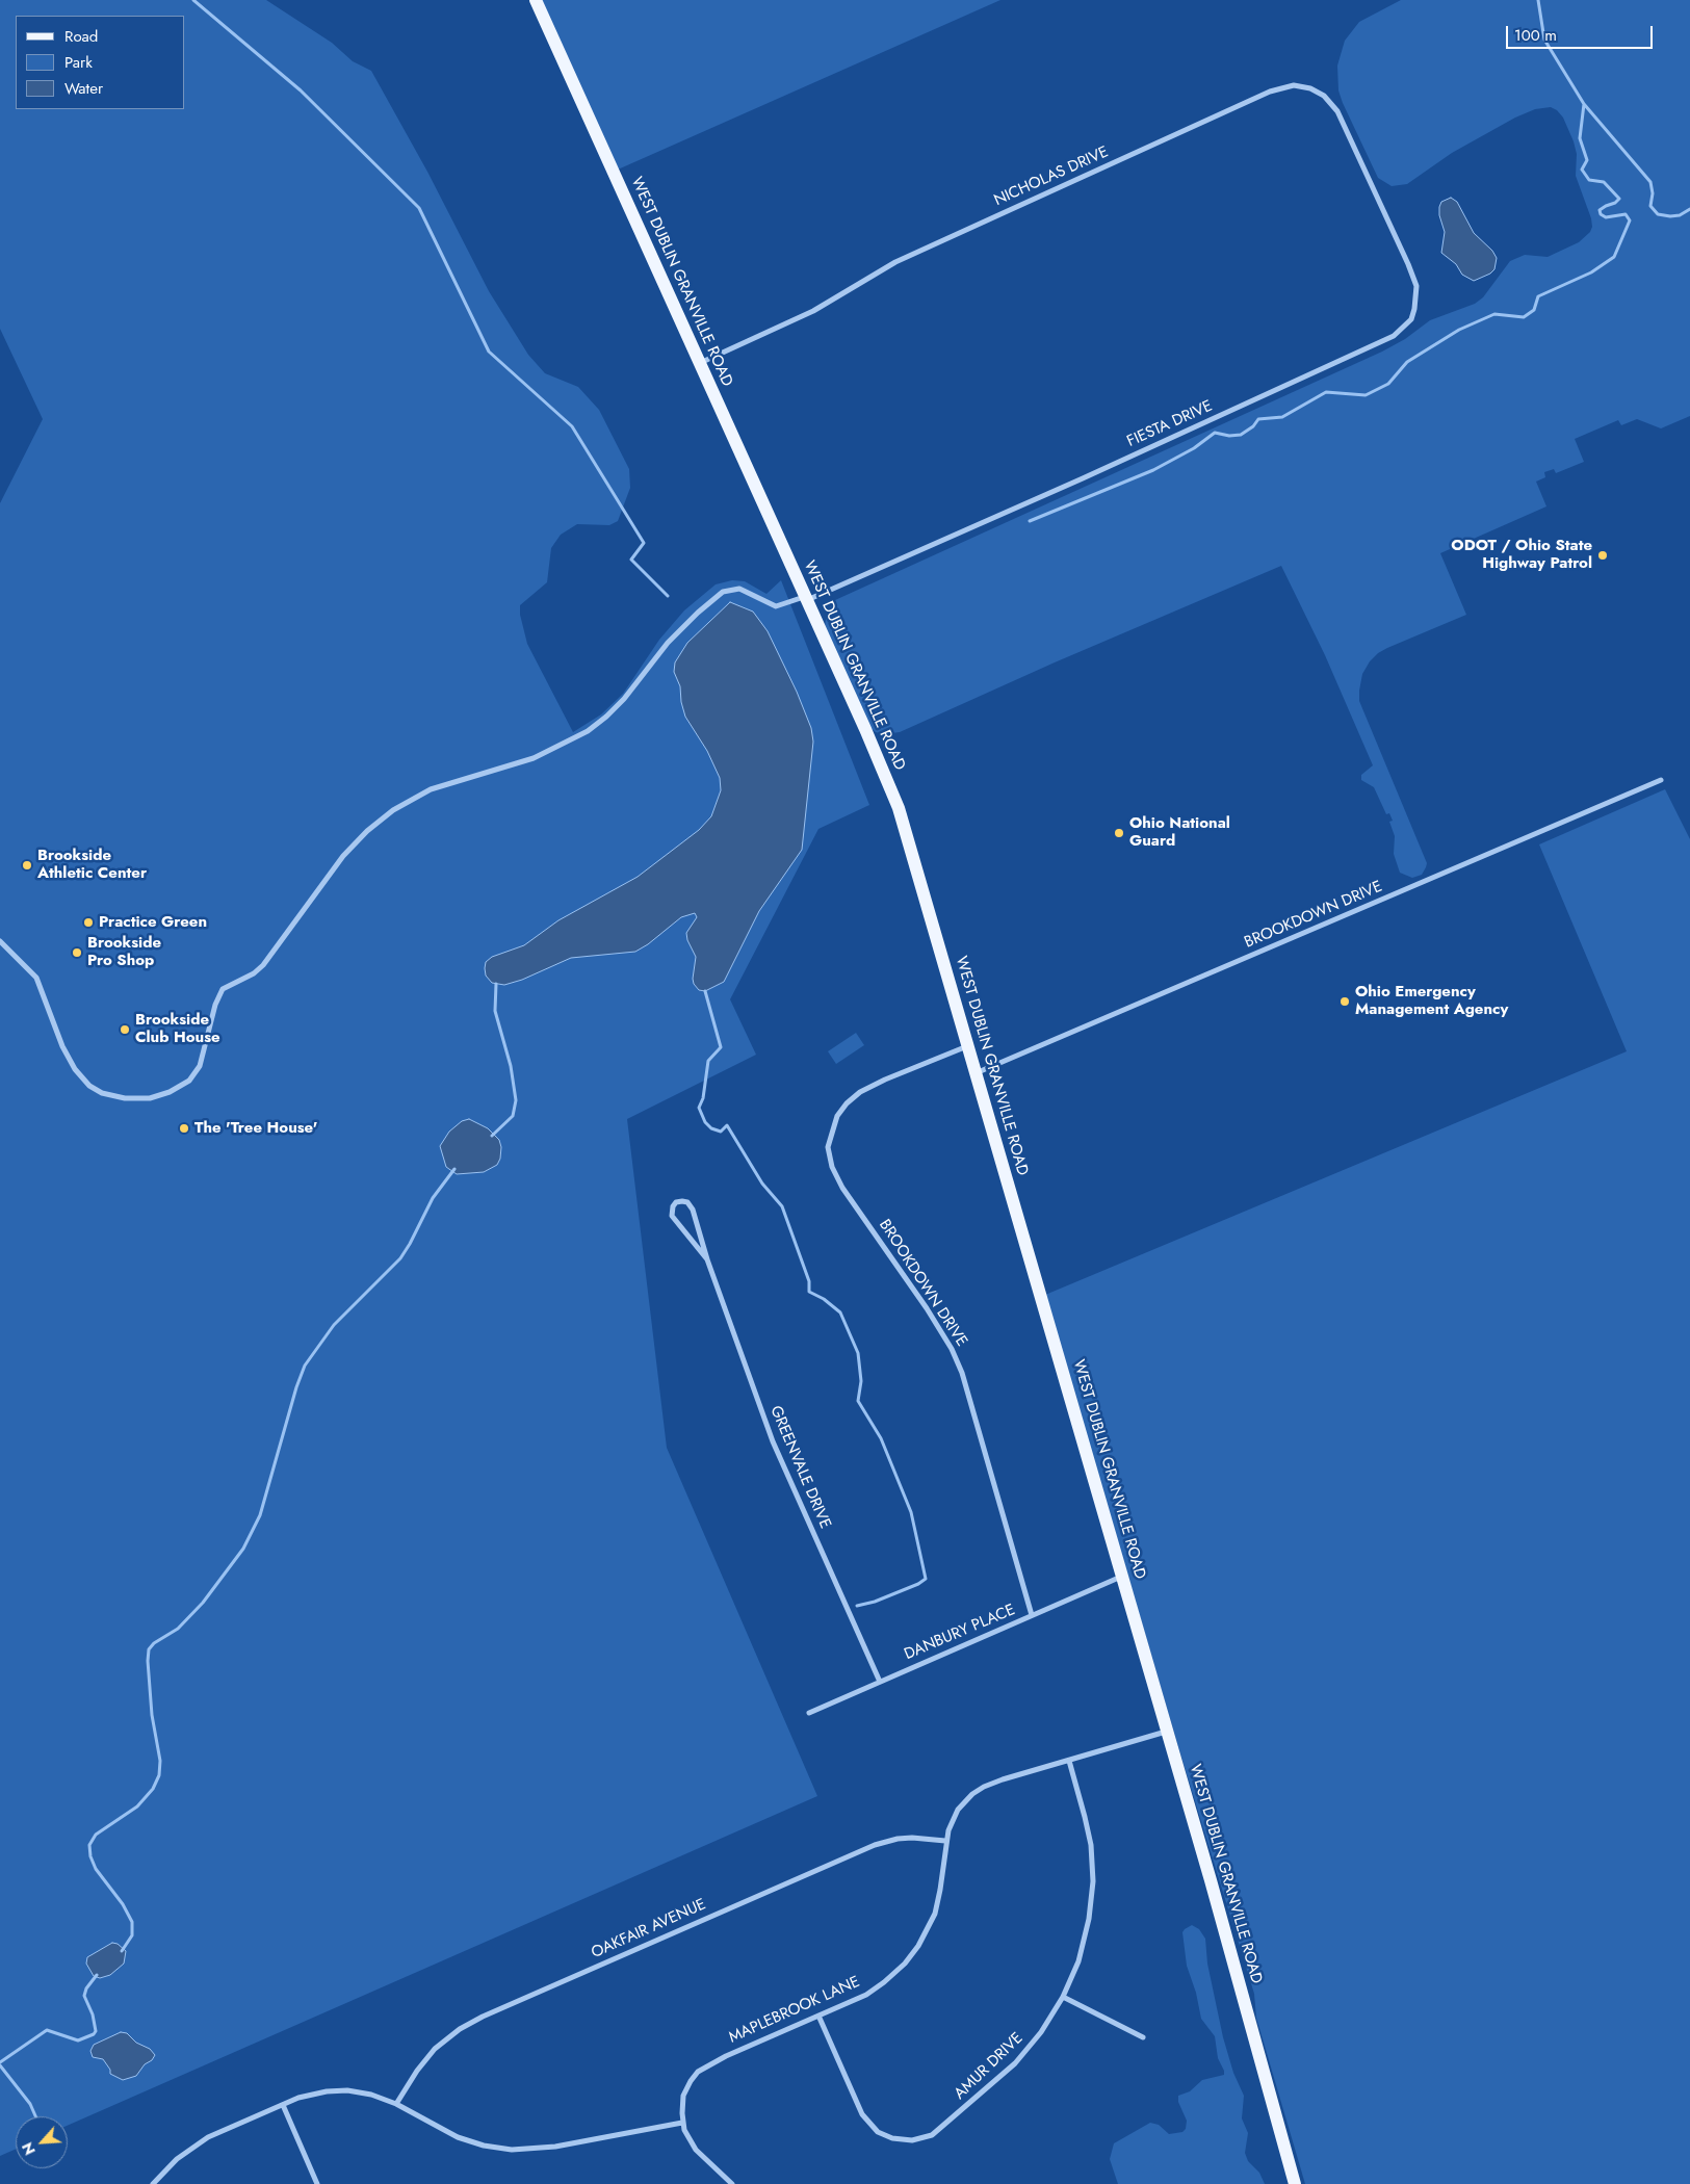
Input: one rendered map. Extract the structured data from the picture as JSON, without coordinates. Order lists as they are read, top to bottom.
{
  "streets": {
    "main road": ["WEST DUBLIN GRANVILLE ROAD"],
    "street": [
      "NICHOLAS DRIVE",
      "FIESTA DRIVE",
      "BROOKDOWN DRIVE",
      "GREENVALE DRIVE",
      "DANBURY PLACE",
      "OAKFAIR AVENUE",
      "MAPLEBROOK LANE",
      "AMUR DRIVE"
    ]
  },
  "crossings": [
    ["NICHOLAS DRIVE", "WEST DUBLIN GRANVILLE ROAD"],
    ["NICHOLAS DRIVE", "FIESTA DRIVE"],
    ["WEST DUBLIN GRANVILLE ROAD", "FIESTA DRIVE"],
    ["WEST DUBLIN GRANVILLE ROAD", "BROOKDOWN DRIVE"],
    ["WEST DUBLIN GRANVILLE ROAD", "DANBURY PLACE"],
    ["WEST DUBLIN GRANVILLE ROAD", "MAPLEBROOK LANE"],
    ["BROOKDOWN DRIVE", "DANBURY PLACE"],
    ["GREENVALE DRIVE", "DANBURY PLACE"],
    ["OAKFAIR AVENUE", "MAPLEBROOK LANE"],
    ["MAPLEBROOK LANE", "AMUR DRIVE"]
  ],
  "places": [
    "ODOT / Ohio State Highway Patrol",
    "Ohio National Guard",
    "Brookside Athletic Center",
    "Practice Green",
    "Brookside Pro Shop",
    "Ohio Emergency Management Agency",
    "Brookside Club House",
    "The 'Tree House'"
  ],
  "legend": ["Road", "Park", "Water"],
  "scale_bar": "100 m",
  "north": "bottom left"
}
